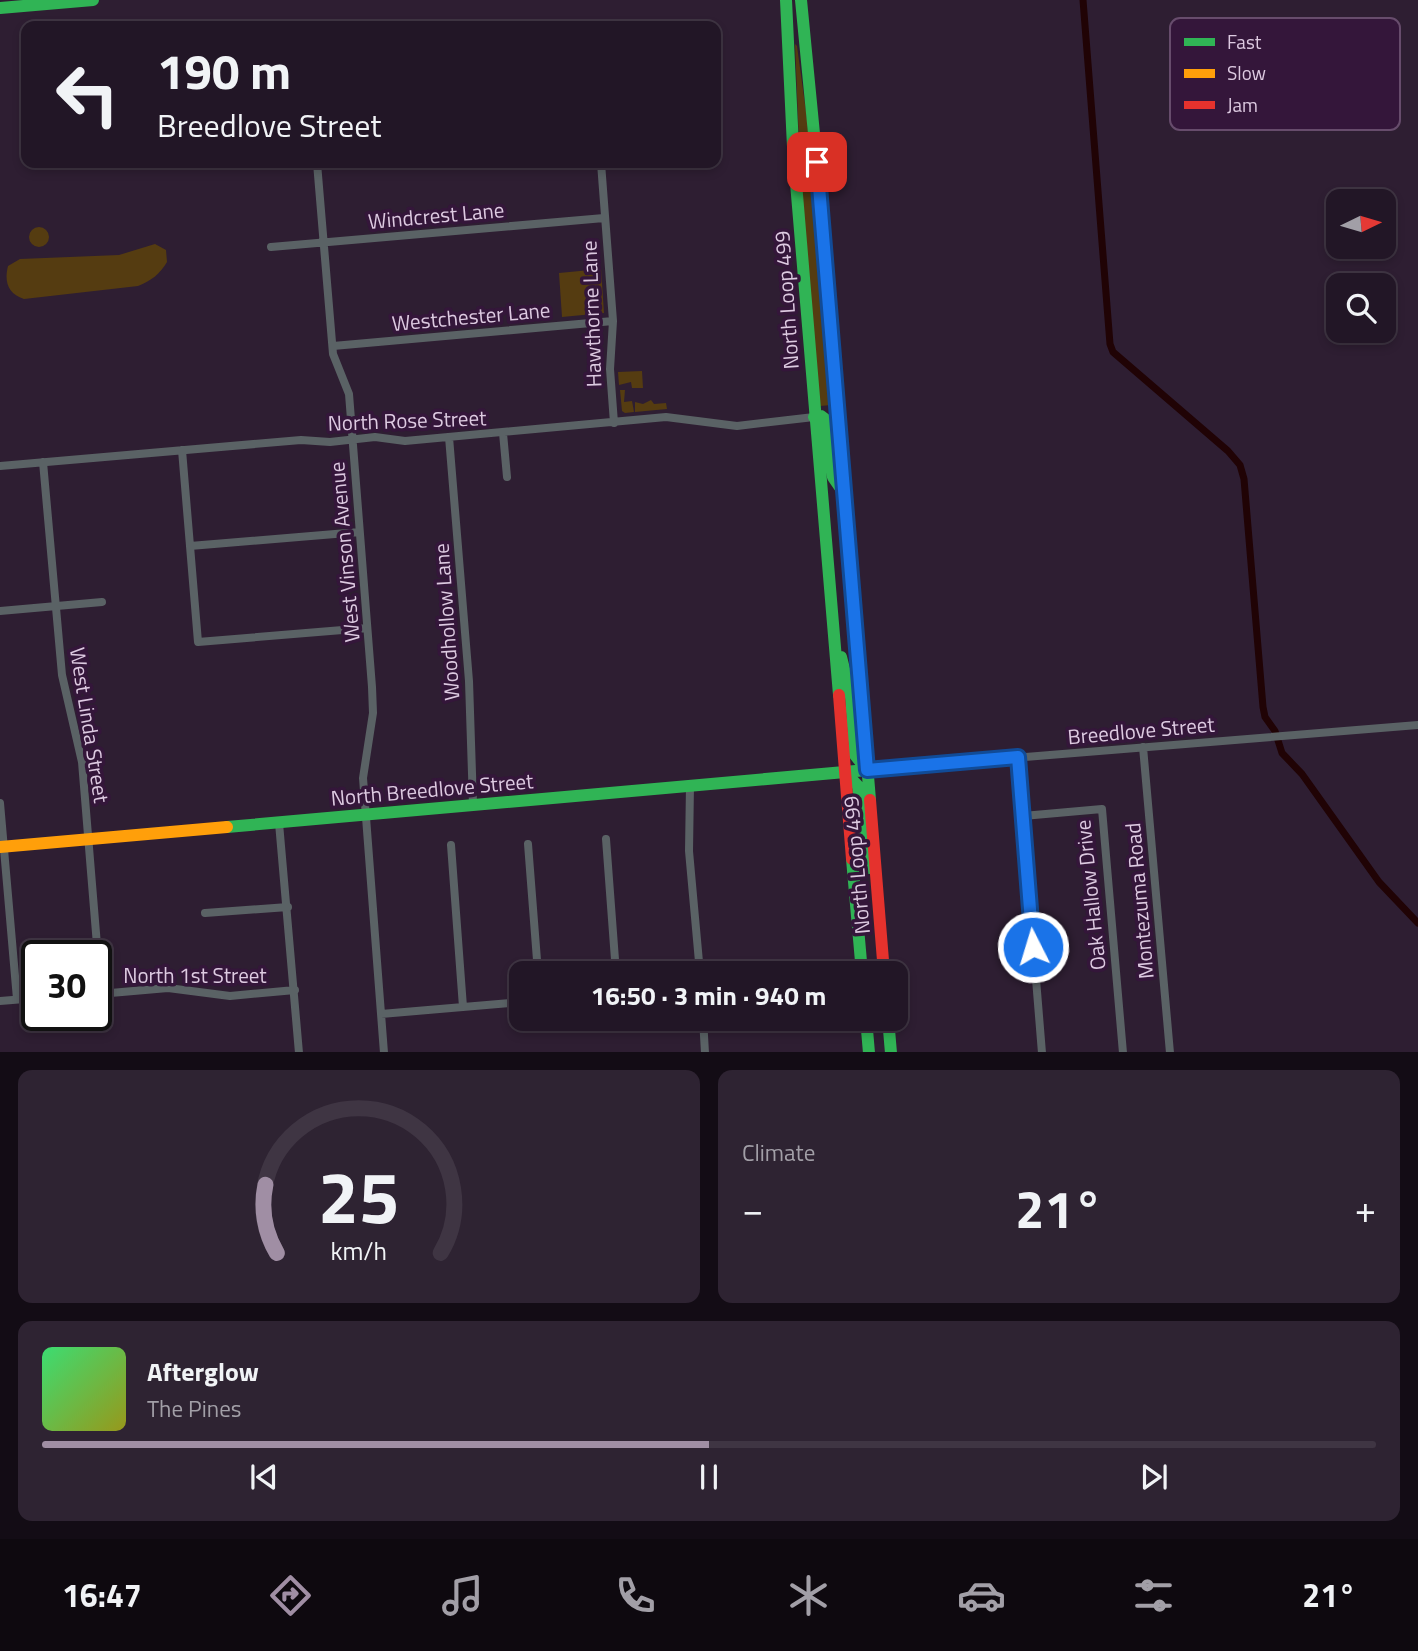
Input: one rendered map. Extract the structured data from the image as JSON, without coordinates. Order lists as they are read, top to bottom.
{
  "streets": {
    "main road": ["North Loop 499", "North Breedlove Street"],
    "street": [
      "Windcrest Lane",
      "Hawthorne Lane",
      "Westchester Lane",
      "North Rose Street",
      "West Vinson Avenue",
      "Woodhollow Lane",
      "West Linda Street",
      "Breedlove Street",
      "Oak Hallow Drive",
      "Montezuma Road",
      "North 1st Street"
    ]
  },
  "crossings": [
    ["Windcrest Lane", "Hawthorne Lane"],
    ["Windcrest Lane", "West Vinson Avenue"],
    ["North Loop 499", "North Rose Street"],
    ["North Loop 499", "Breedlove Street"],
    ["North Loop 499", "North Breedlove Street"],
    ["Hawthorne Lane", "Westchester Lane"],
    ["Hawthorne Lane", "North Rose Street"],
    ["Westchester Lane", "West Vinson Avenue"],
    ["North Rose Street", "West Vinson Avenue"],
    ["North Rose Street", "Woodhollow Lane"],
    ["North Rose Street", "West Linda Street"],
    ["West Vinson Avenue", "North Breedlove Street"],
    ["Woodhollow Lane", "North Breedlove Street"],
    ["West Linda Street", "North Breedlove Street"],
    ["Breedlove Street", "North Breedlove Street"],
    ["Breedlove Street", "Montezuma Road"]
  ],
  "legend": ["Fast", "Slow", "Jam"],
  "north": "right",
  "page": {
    "turn": ["190 m", "Breedlove Street"],
    "limit": "30",
    "trip": "16:50 · 3 min · 940 m",
    "tile": "Climate",
    "heat": ["−", "21°", "+"],
    "song": ["Afterglow", "The Pines"],
    "tabs": ["16:47", "21°"],
    "gauge": ["25", "km/h"]
  }
}
